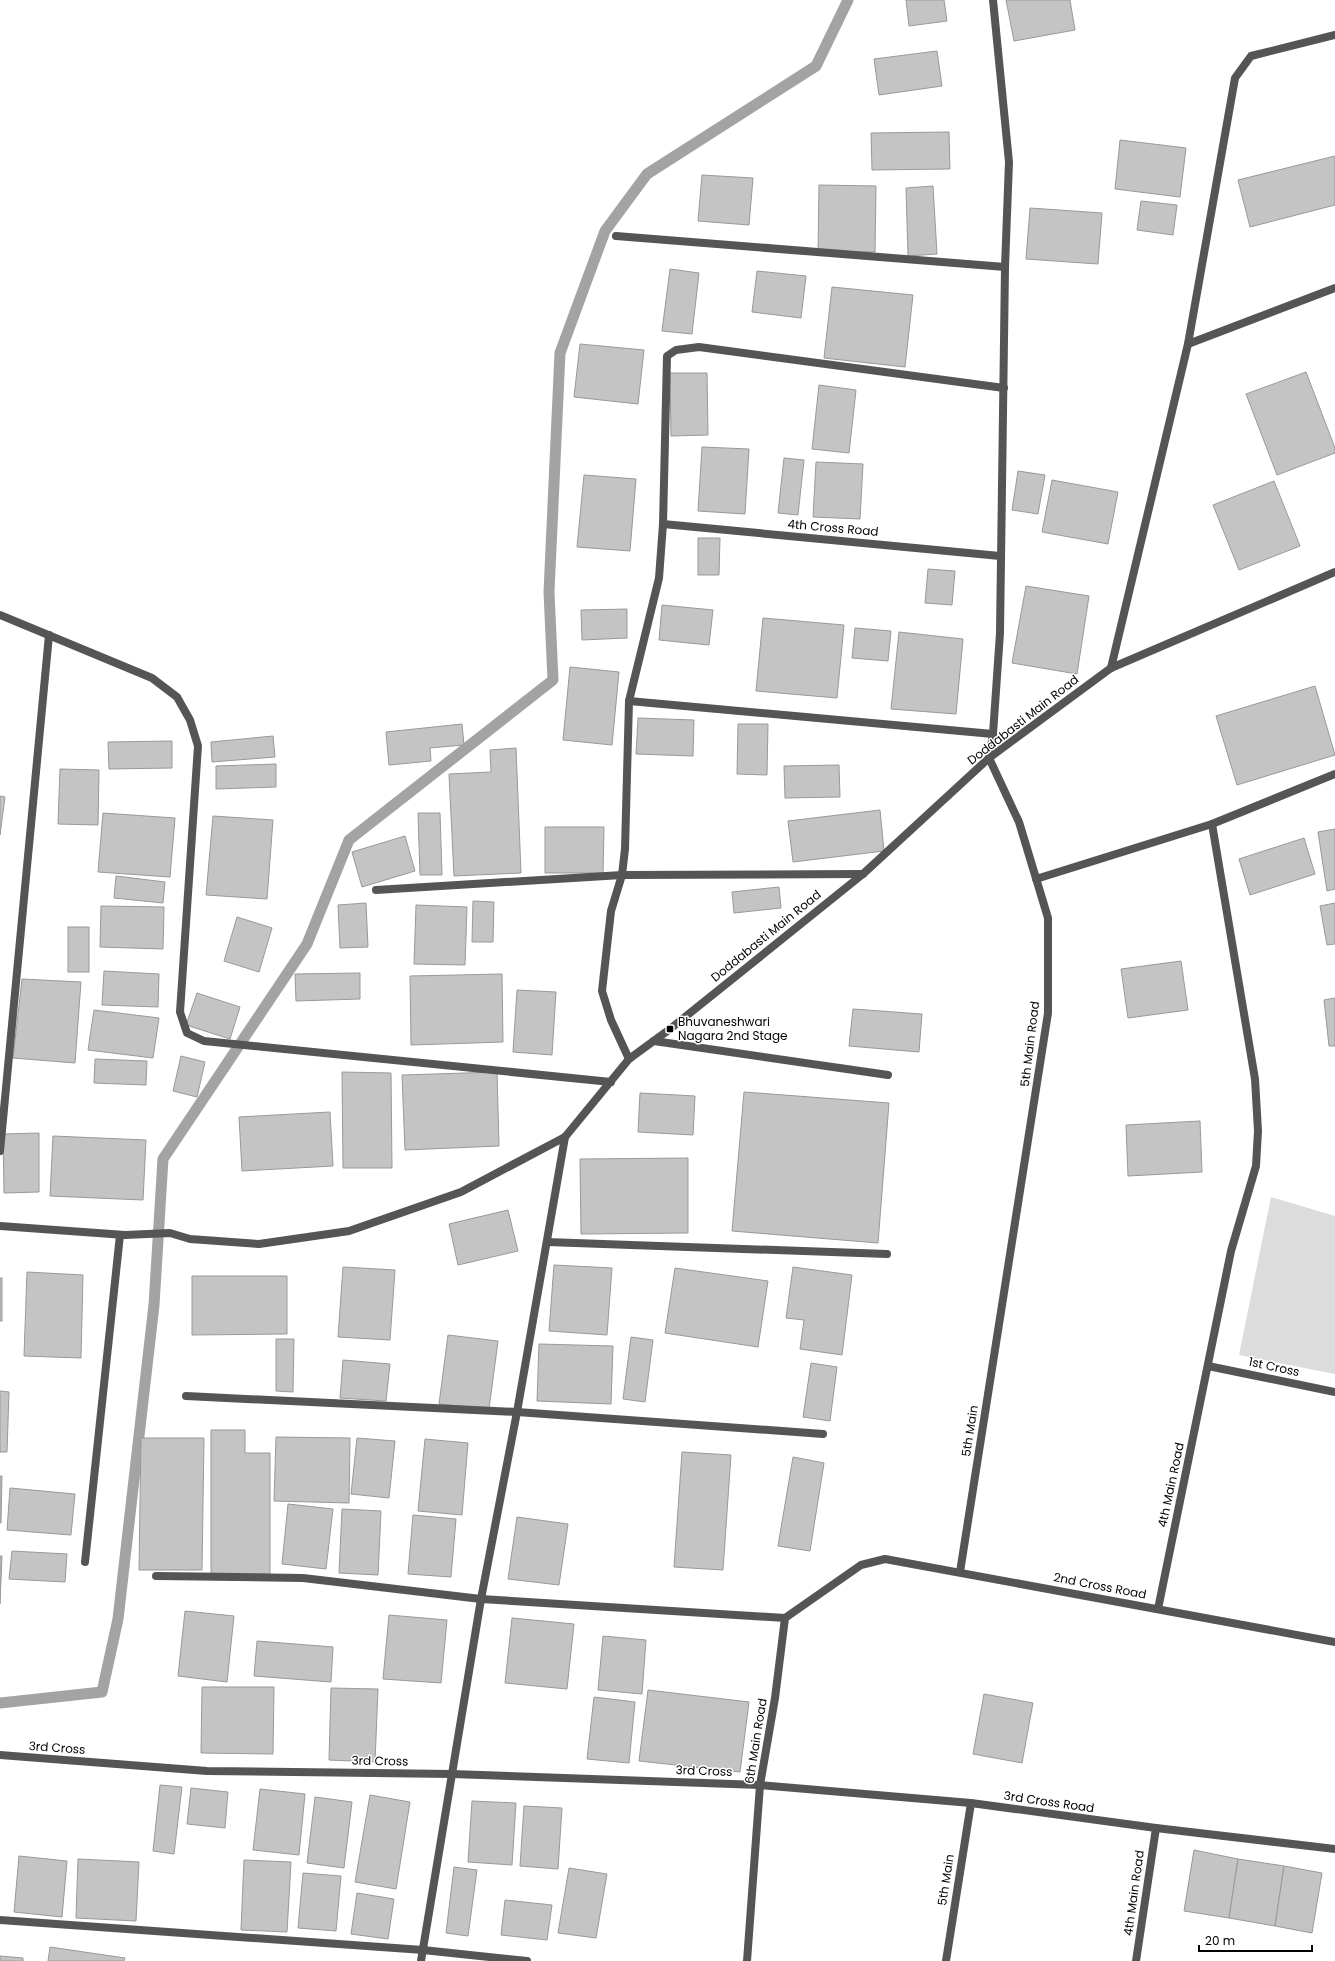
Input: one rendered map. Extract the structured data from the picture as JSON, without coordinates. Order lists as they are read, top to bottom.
{
  "streets": {
    "street": [
      "4th Cross Road",
      "Doddabasti Main Road",
      "5th Main Road",
      "1st Cross",
      "5th Main",
      "4th Main Road",
      "2nd Cross Road",
      "6th Main Road",
      "3rd Cross",
      "3rd Cross Road"
    ]
  },
  "crossings": [
    ["Doddabasti Main Road", "5th Main Road"],
    ["5th Main Road", "5th Main"],
    ["1st Cross", "4th Main Road"],
    ["5th Main", "2nd Cross Road"],
    ["5th Main", "3rd Cross Road"],
    ["4th Main Road", "2nd Cross Road"],
    ["4th Main Road", "3rd Cross Road"],
    ["2nd Cross Road", "6th Main Road"],
    ["6th Main Road", "3rd Cross"],
    ["6th Main Road", "3rd Cross Road"],
    ["3rd Cross", "3rd Cross Road"]
  ],
  "places": {
    "transit": ["Bhuvaneshwari Nagara 2nd Stage"]
  },
  "scale_bar": "20 m"
}
